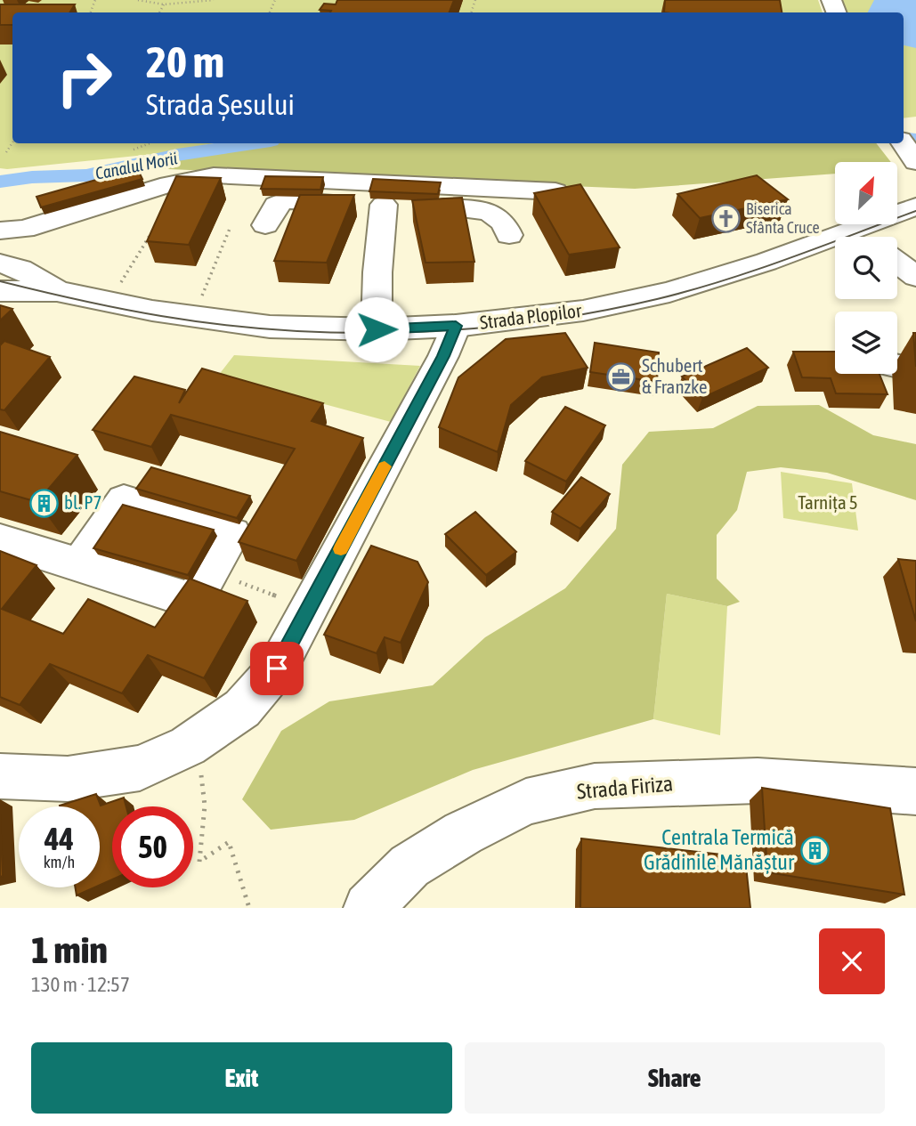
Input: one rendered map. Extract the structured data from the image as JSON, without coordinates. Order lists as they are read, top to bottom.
{
  "streets": {
    "main road": ["Strada Plopilor", "Strada Firiza"]
  },
  "water": ["Canalul Morii"],
  "parks": ["Tarnița 5"],
  "places": {
    "church": ["Biserica Sfânta Cruce"],
    "office": ["Schubert & Franzke"],
    "building": ["bl. P7", "Centrala Termică Grădinile Mănăștur"]
  },
  "north": "top right",
  "page": {
    "turn": ["20 m", "Strada Șesului"],
    "speed": "44 km/h",
    "limit": "50",
    "heading": ["1 min", "130 m · 12:57"],
    "buttons": ["Exit", "Share"]
  }
}
